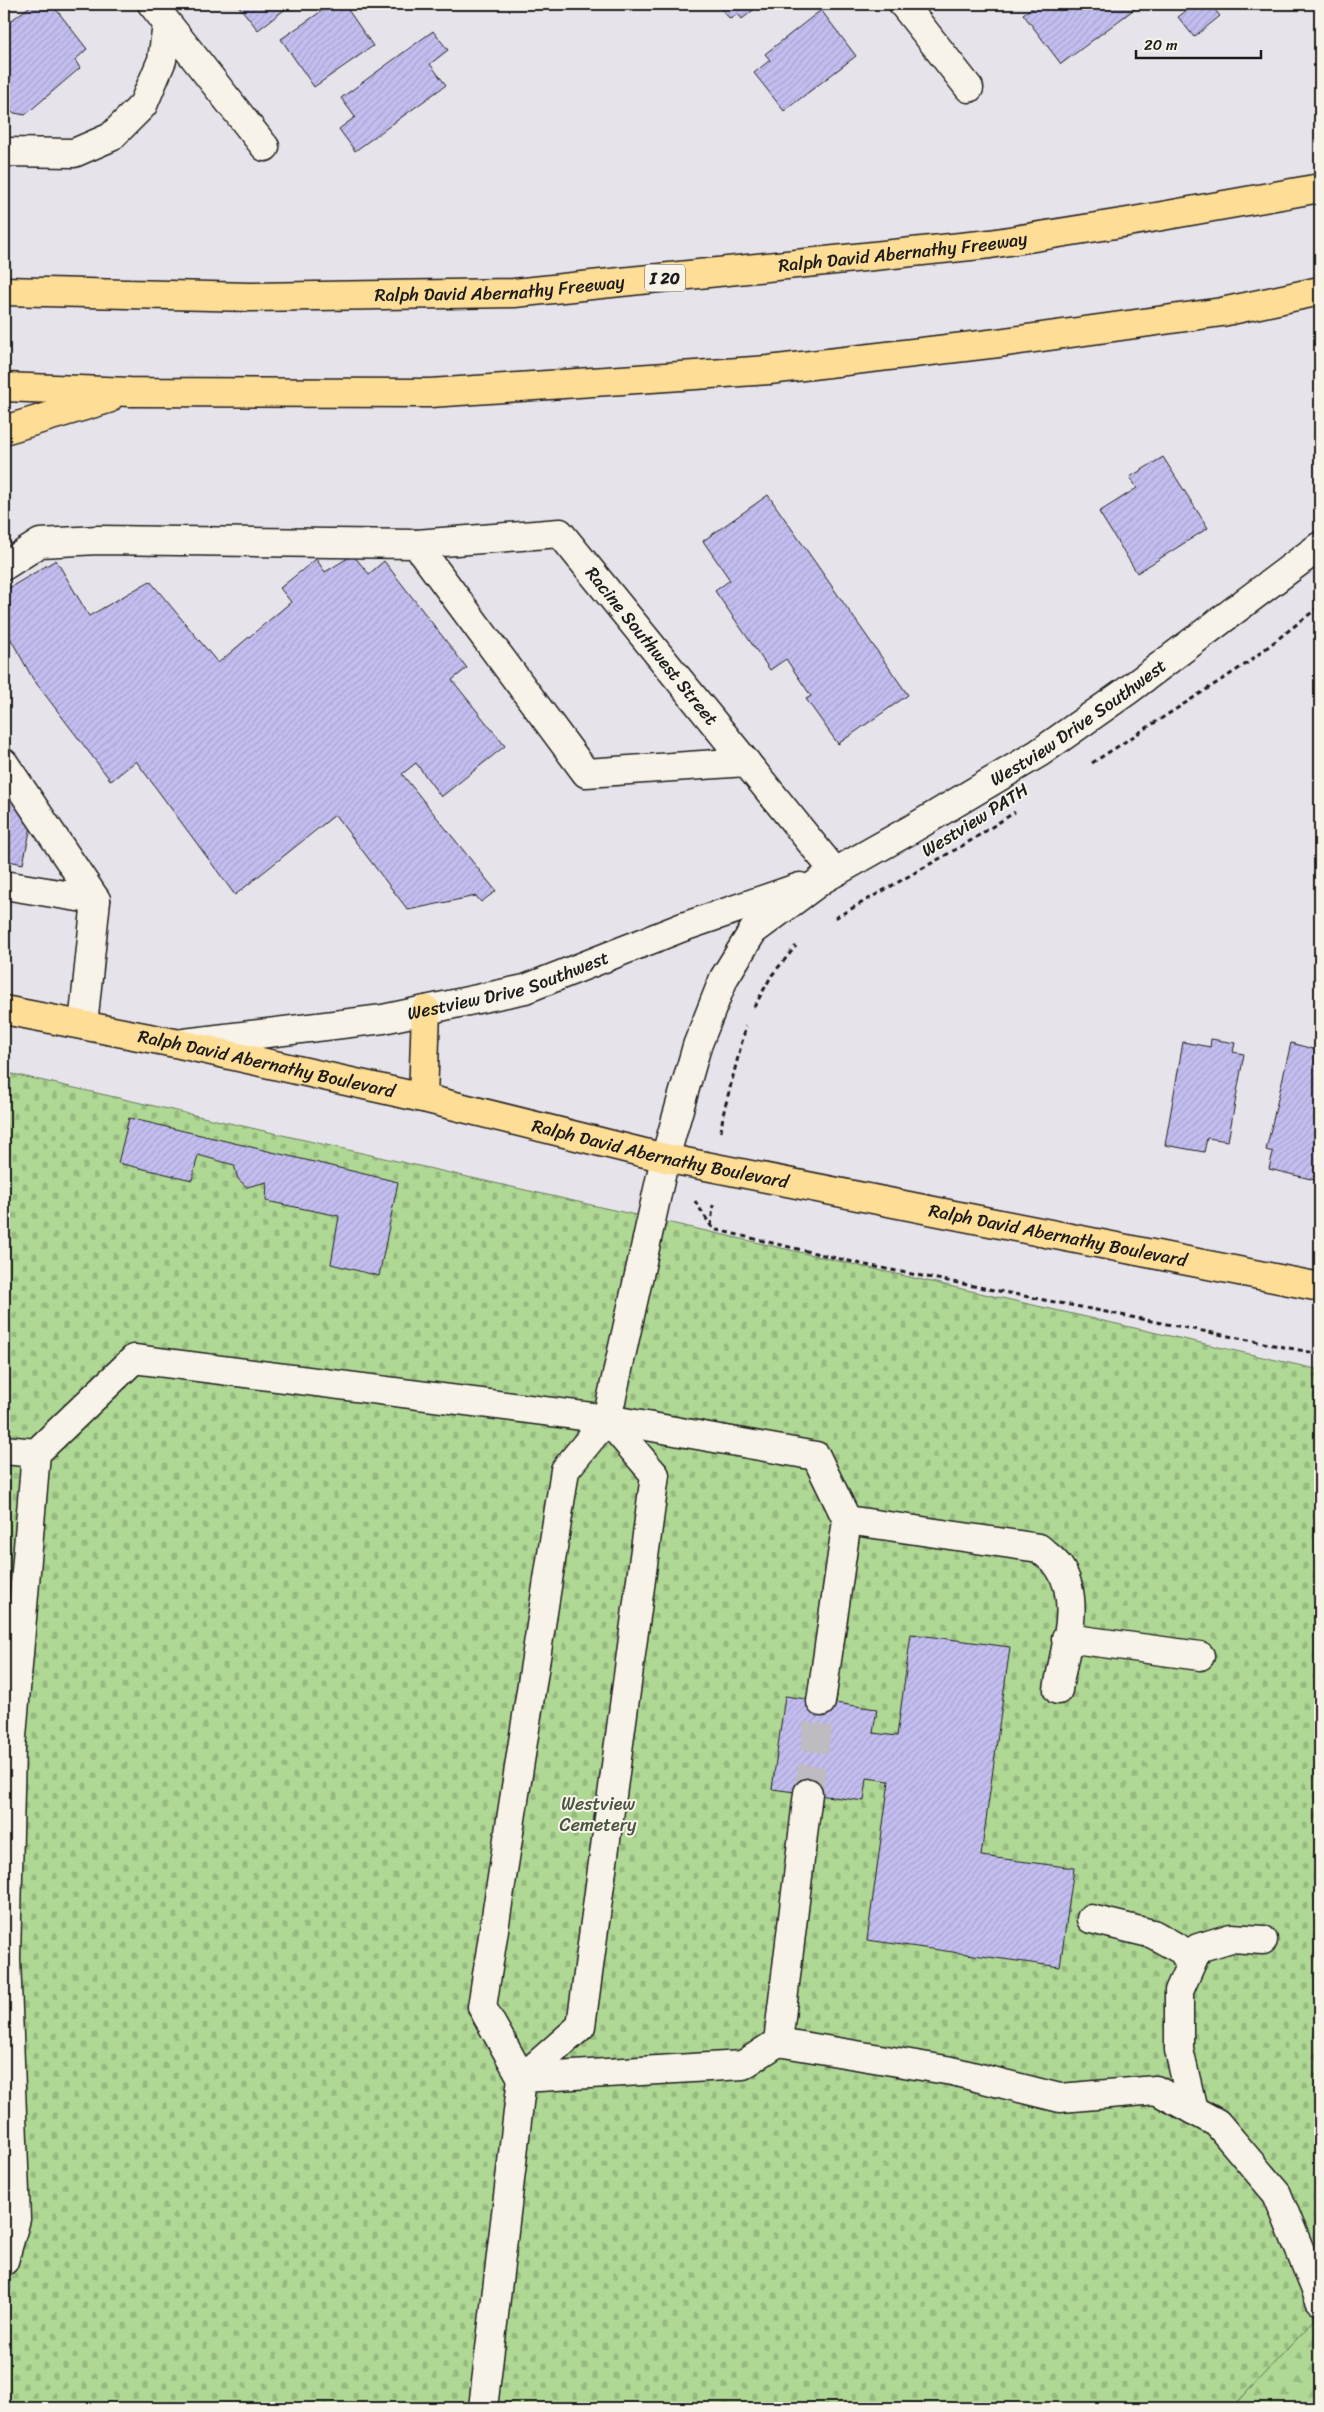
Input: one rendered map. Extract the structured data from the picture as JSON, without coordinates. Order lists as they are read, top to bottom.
{
  "streets": {
    "main road": ["Ralph David Abernathy Freeway", "I 20", "Ralph David Abernathy Boulevard"],
    "street": ["Racine Southwest Street", "Westview Drive Southwest"],
    "path": ["Westview PATH"]
  },
  "crossings": [
    ["Racine Southwest Street", "Westview Drive Southwest"],
    ["Westview Drive Southwest", "Ralph David Abernathy Boulevard"]
  ],
  "parks": ["Westview Cemetery"],
  "scale_bar": "20 m"
}
